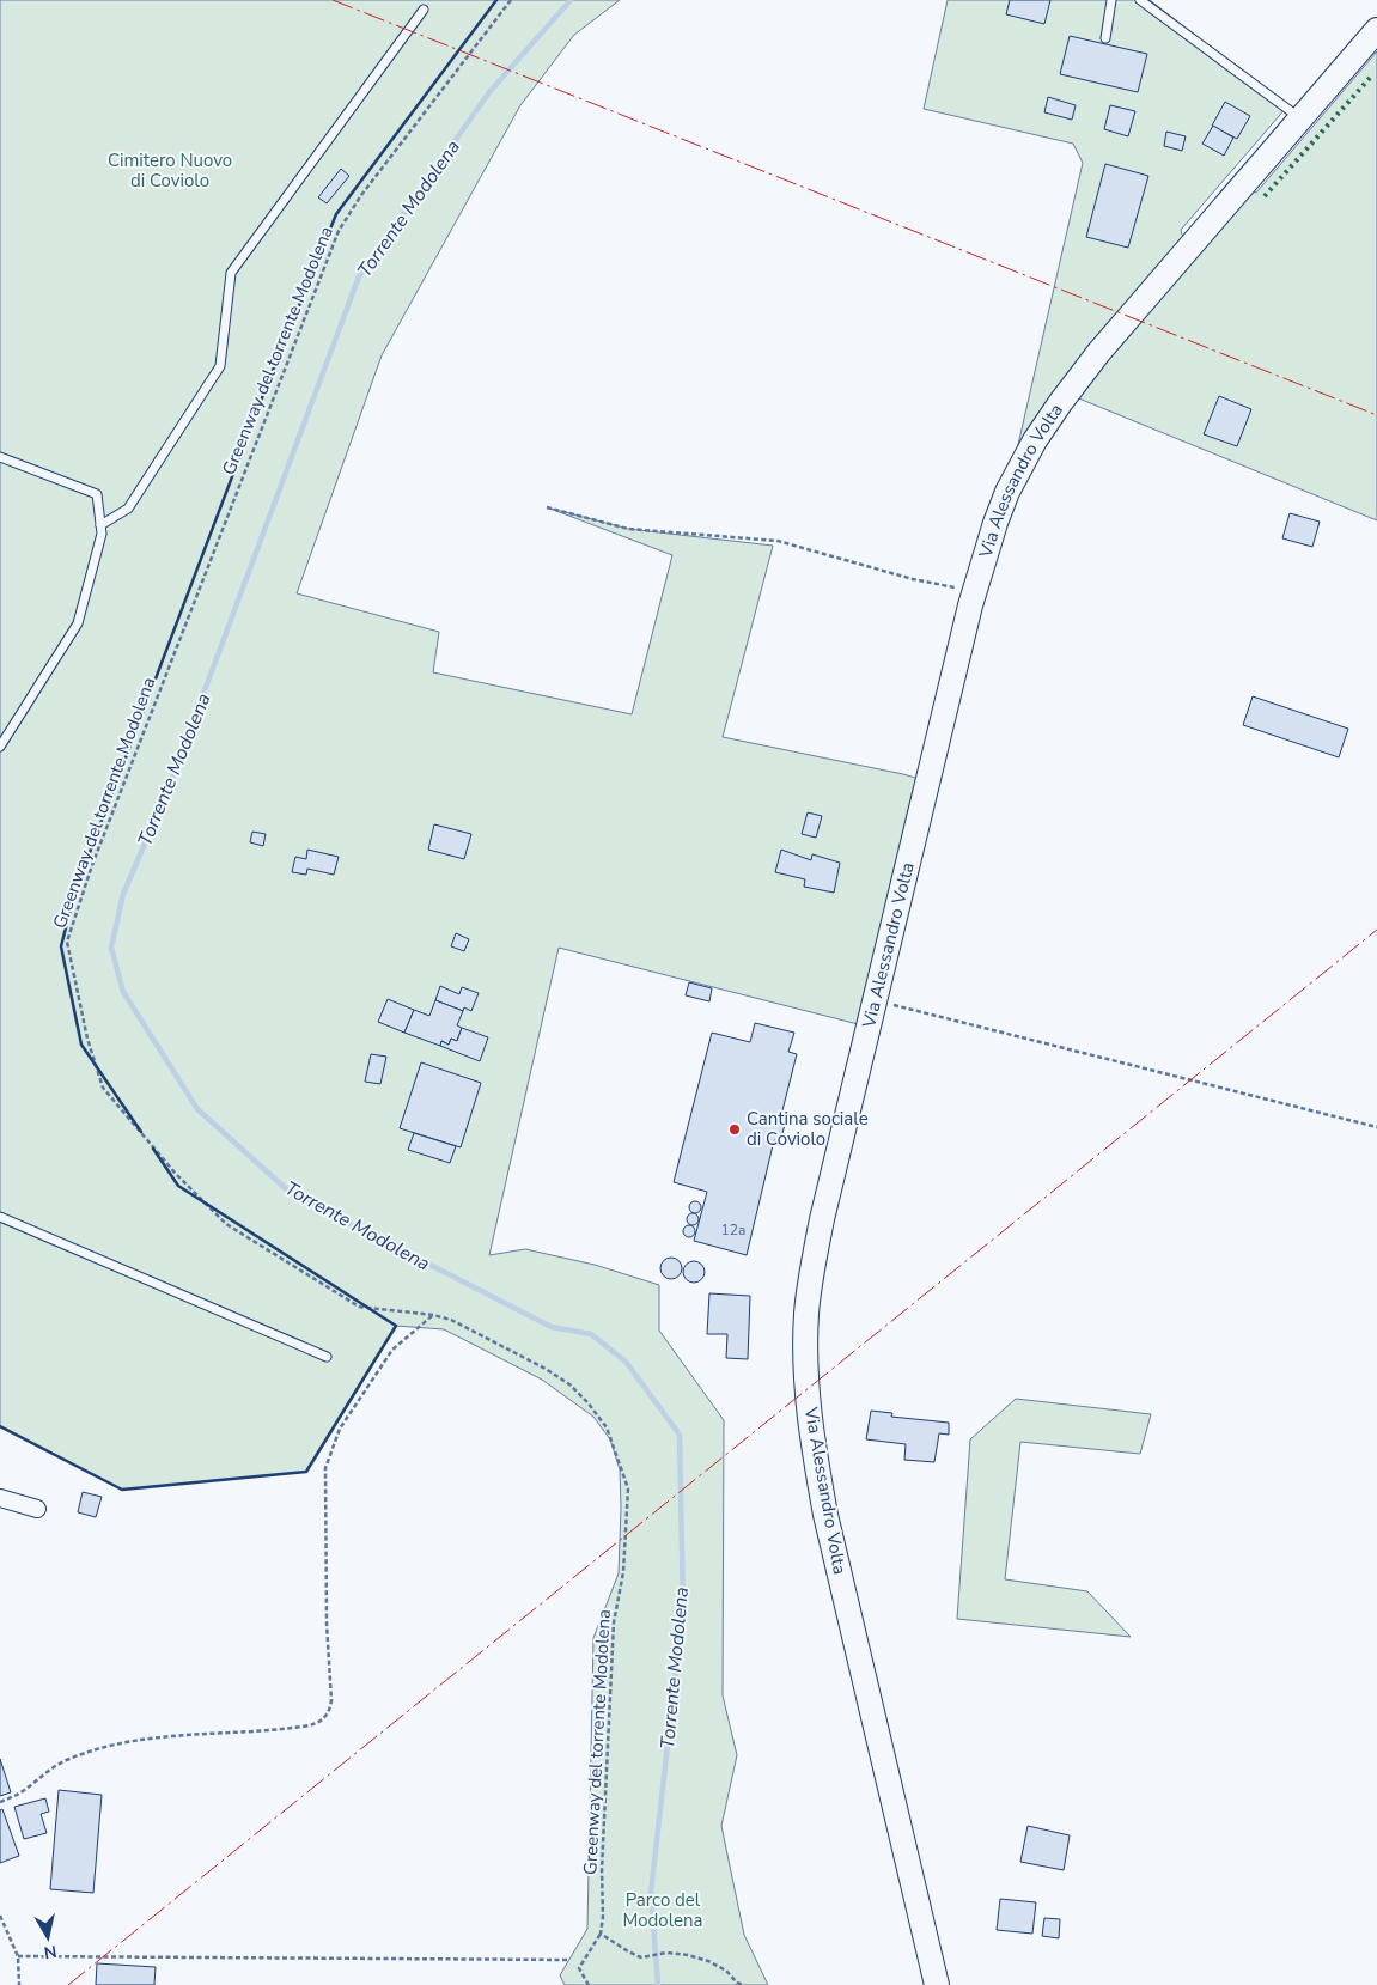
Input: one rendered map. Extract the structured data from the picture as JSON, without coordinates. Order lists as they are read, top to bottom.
{
  "streets": {
    "street": ["Via Alessandro Volta"],
    "path": ["Greenway del torrente Modolena"]
  },
  "water": ["Torrente Modolena"],
  "parks": ["Cimitero Nuovo di Coviolo", "Parco del Modolena"],
  "places": ["Cantina sociale di Coviolo"],
  "house_numbers": ["12a"],
  "north": "bottom"
}
